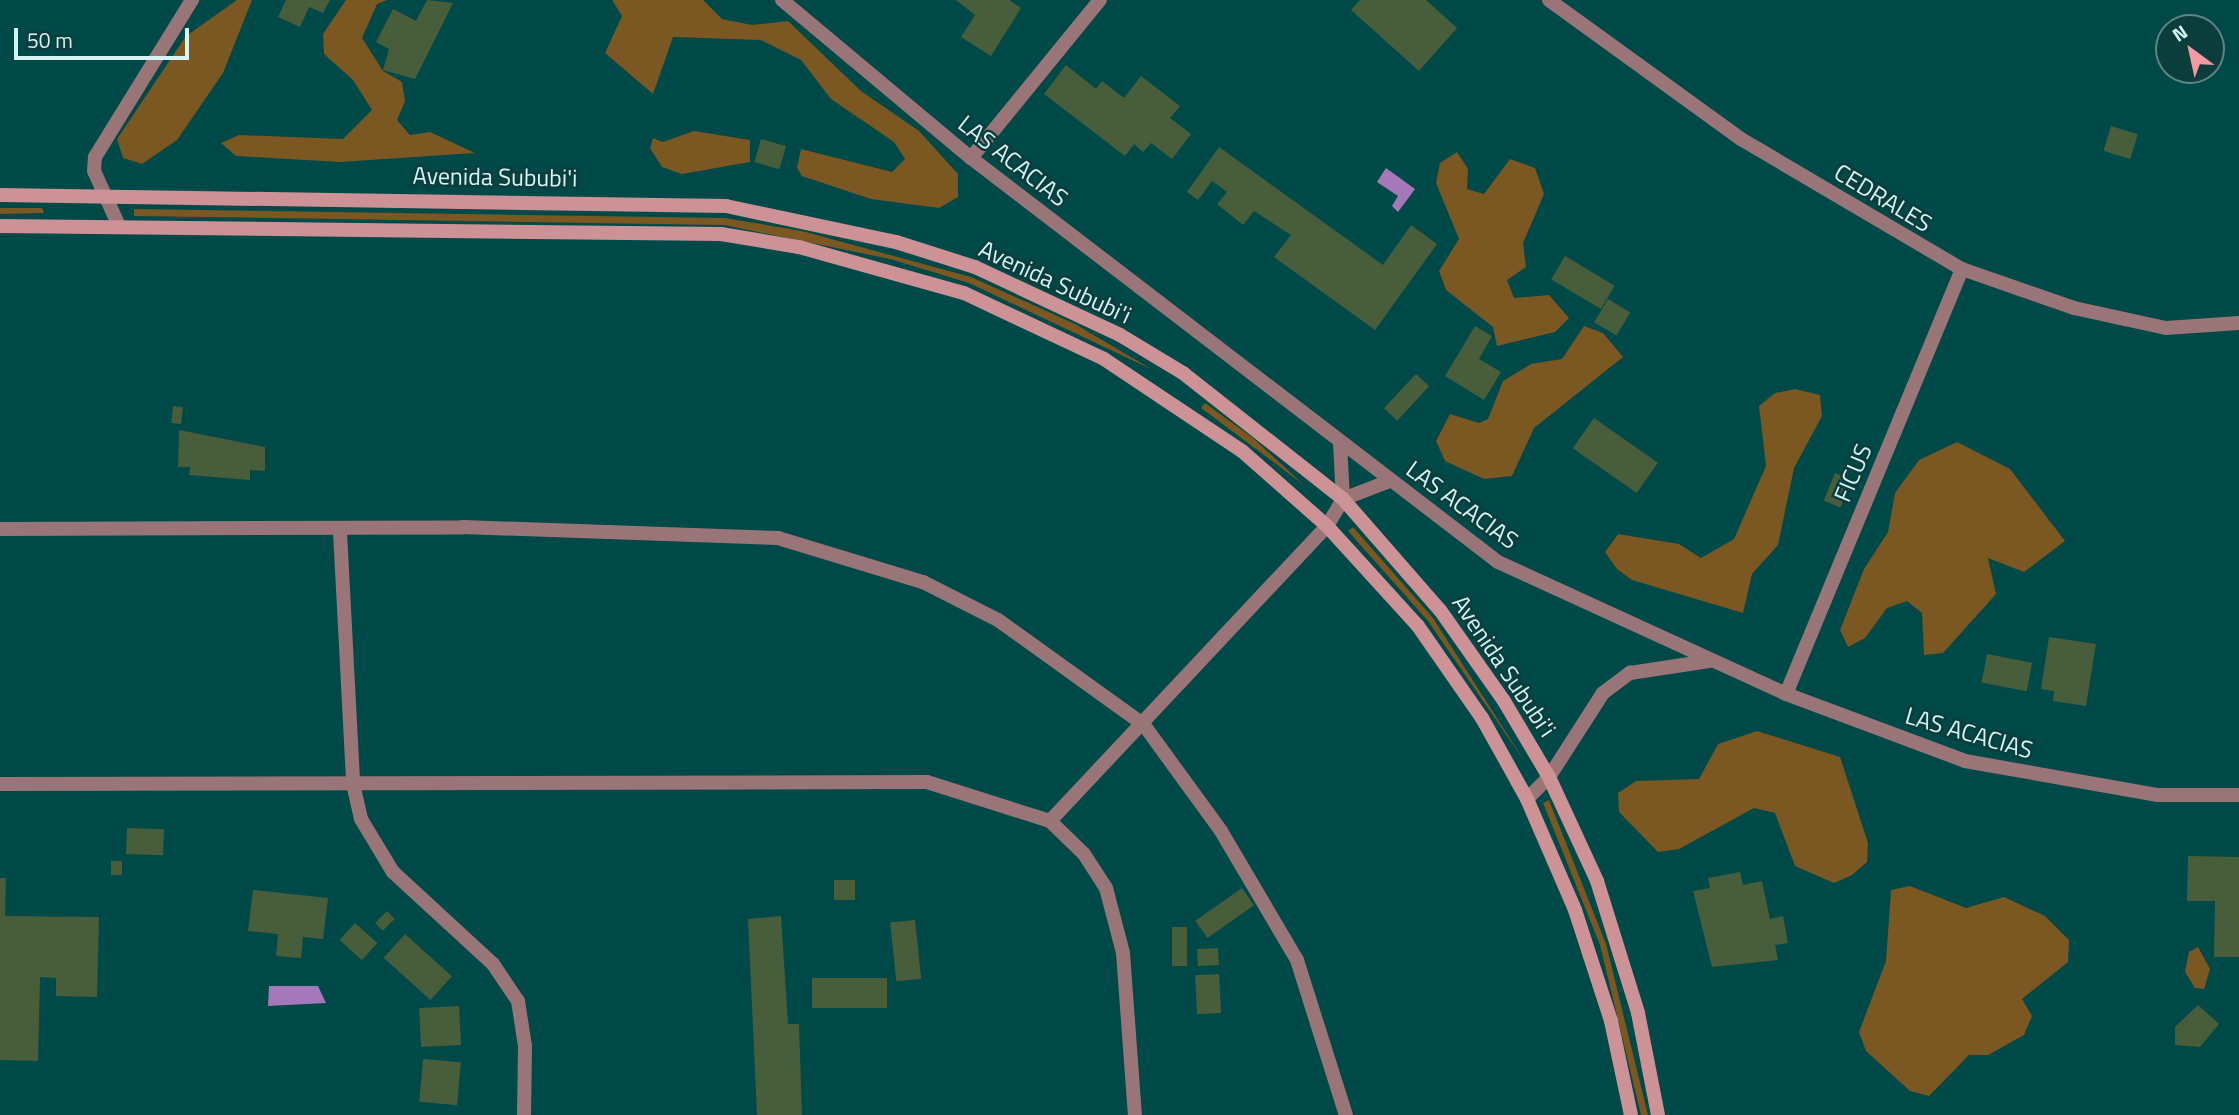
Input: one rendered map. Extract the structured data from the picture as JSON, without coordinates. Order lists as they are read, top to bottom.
{
  "streets": {
    "street": [
      "LAS ACACIAS",
      "Avenida Sububi'i",
      "CEDRALES",
      "FICUS"
    ]
  },
  "crossings": [
    ["LAS ACACIAS", "FICUS"],
    ["CEDRALES", "FICUS"]
  ],
  "scale_bar": "50 m",
  "north": "top left"
}
